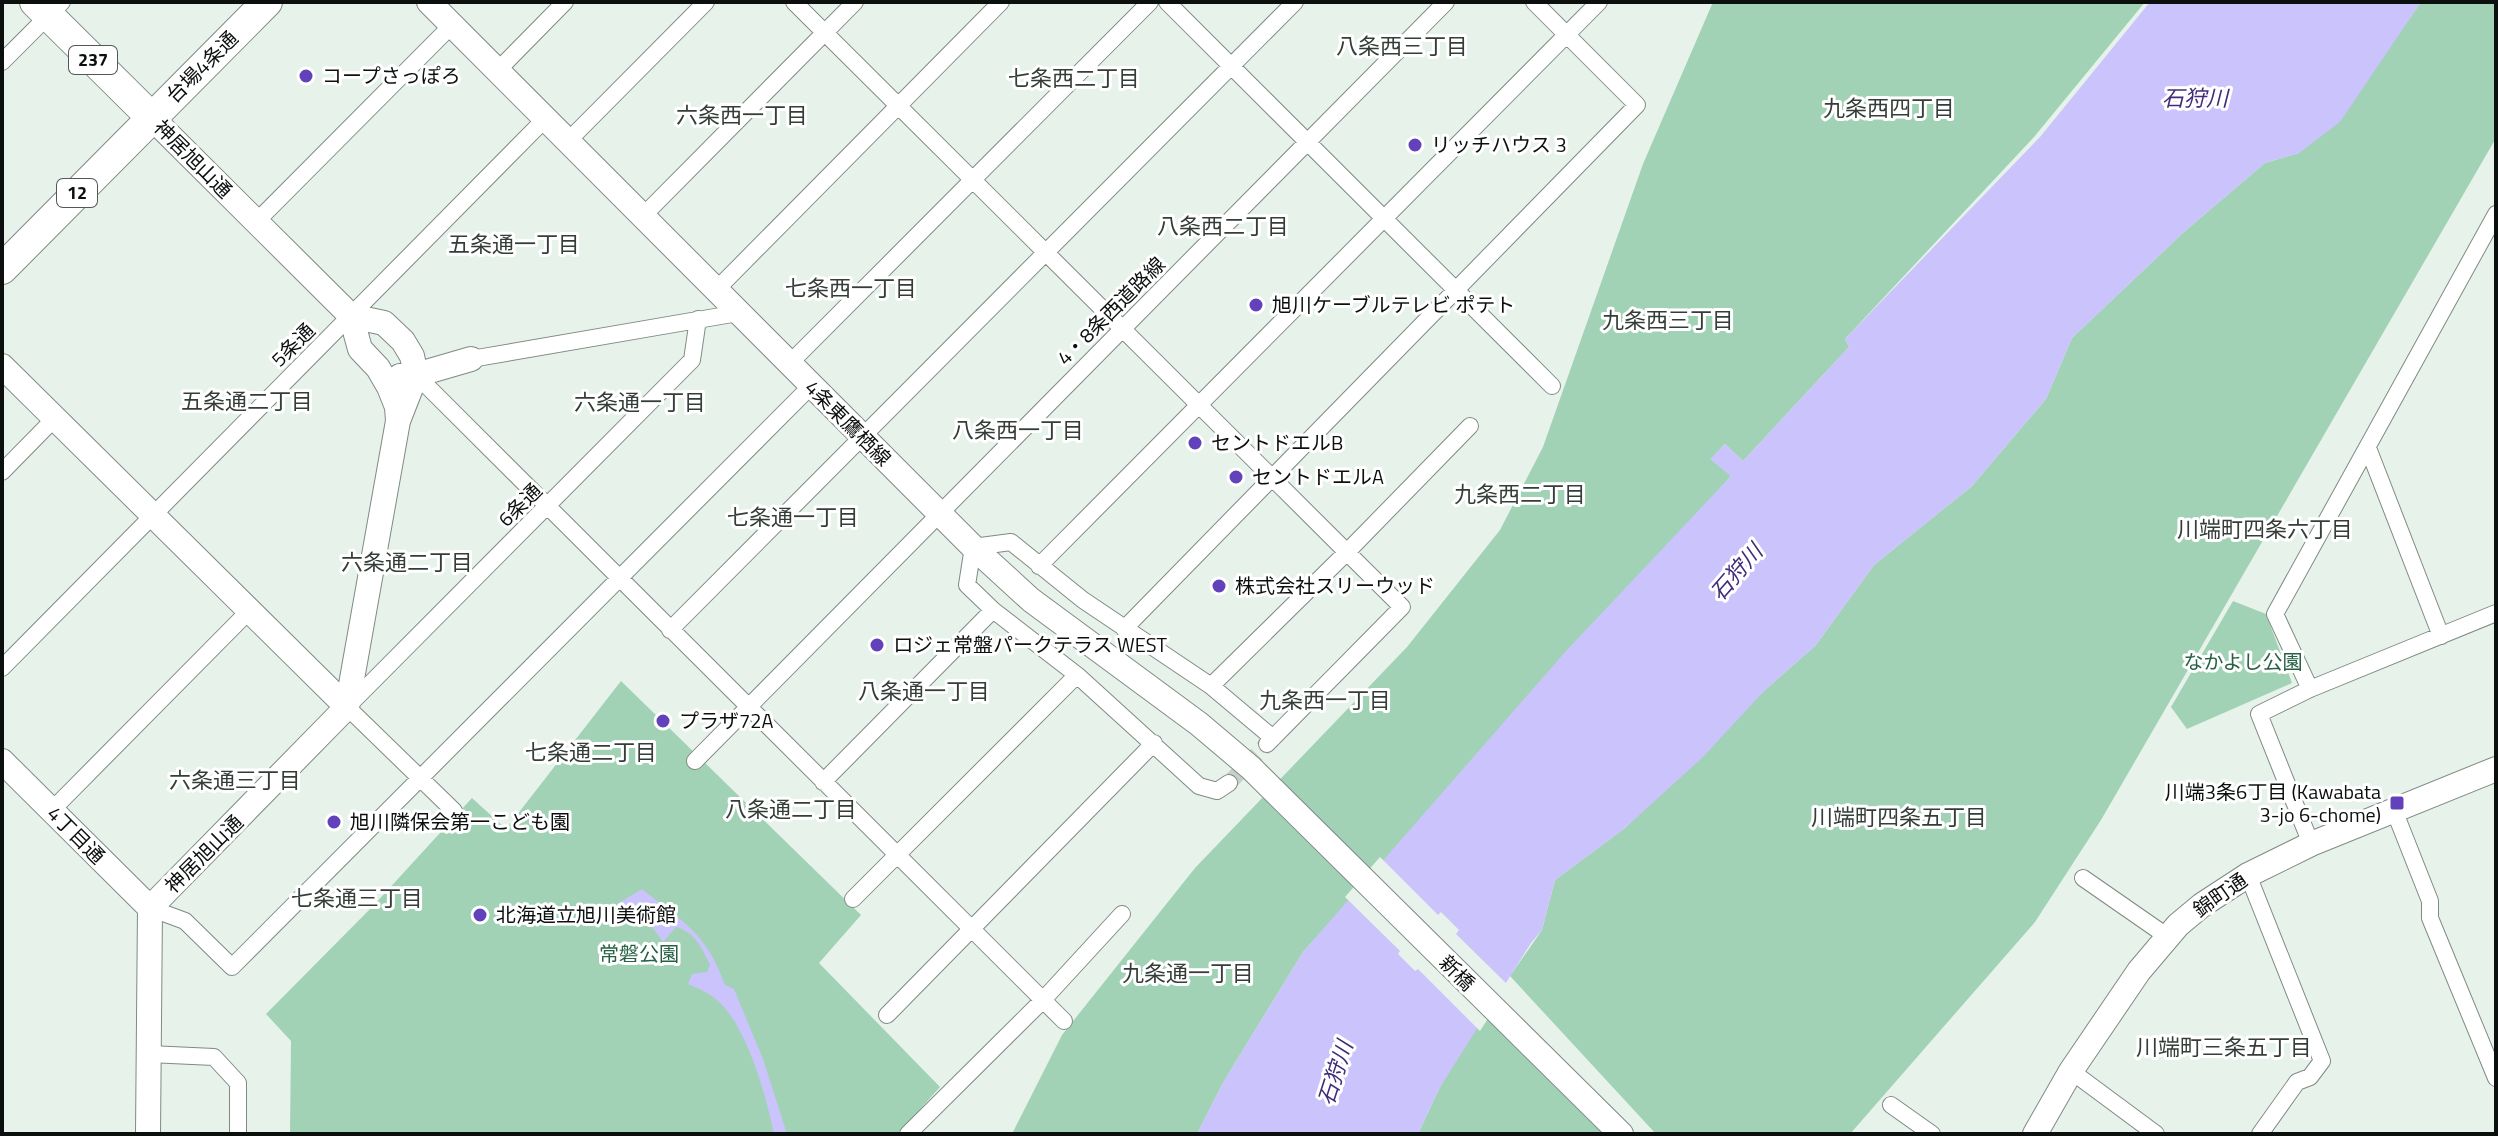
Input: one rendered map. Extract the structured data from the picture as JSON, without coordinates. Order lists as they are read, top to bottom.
{
  "streets": {
    "highway": [
      "237",
      "台場4条通",
      "神居旭山通",
      "12"
    ],
    "street": [
      "4・8条西道路線",
      "5条通",
      "4条東鷹栖線",
      "6条通",
      "4丁目通",
      "錦町通",
      "新橋"
    ]
  },
  "crossings": [
    ["台場4条通", "神居旭山通"],
    ["神居旭山通", "5条通"],
    ["神居旭山通", "6条通"],
    ["神居旭山通", "4丁目通"],
    ["4・8条西道路線", "4条東鷹栖線"],
    ["5条通", "4条東鷹栖線"],
    ["4条東鷹栖線", "新橋"]
  ],
  "districts": [
    "八条西三丁目",
    "七条西二丁目",
    "九条西四丁目",
    "六条西一丁目",
    "八条西二丁目",
    "五条通一丁目",
    "七条西一丁目",
    "九条西三丁目",
    "五条通二丁目",
    "六条通一丁目",
    "八条西一丁目",
    "九条西二丁目",
    "七条通一丁目",
    "川端町四条六丁目",
    "六条通二丁目",
    "八条通一丁目",
    "九条西一丁目",
    "七条通二丁目",
    "六条通三丁目",
    "八条通二丁目",
    "川端町四条五丁目",
    "七条通三丁目",
    "九条通一丁目",
    "川端町三条五丁目"
  ],
  "water": ["石狩川"],
  "parks": ["なかよし公園", "常磐公園"],
  "places": {
    "other": [
      "コープさっぽろ",
      "リッチハウス 3",
      "旭川ケーブルテレビ ポテト",
      "セントドエルB",
      "セントドエルA",
      "株式会社スリーウッド",
      "ロジェ常盤パークテラス WEST",
      "プラザ72A",
      "旭川隣保会第一こども園",
      "北海道立旭川美術館"
    ],
    "transit": ["川端3条6丁目 (Kawabata 3-jo 6-chome)"]
  }
}
